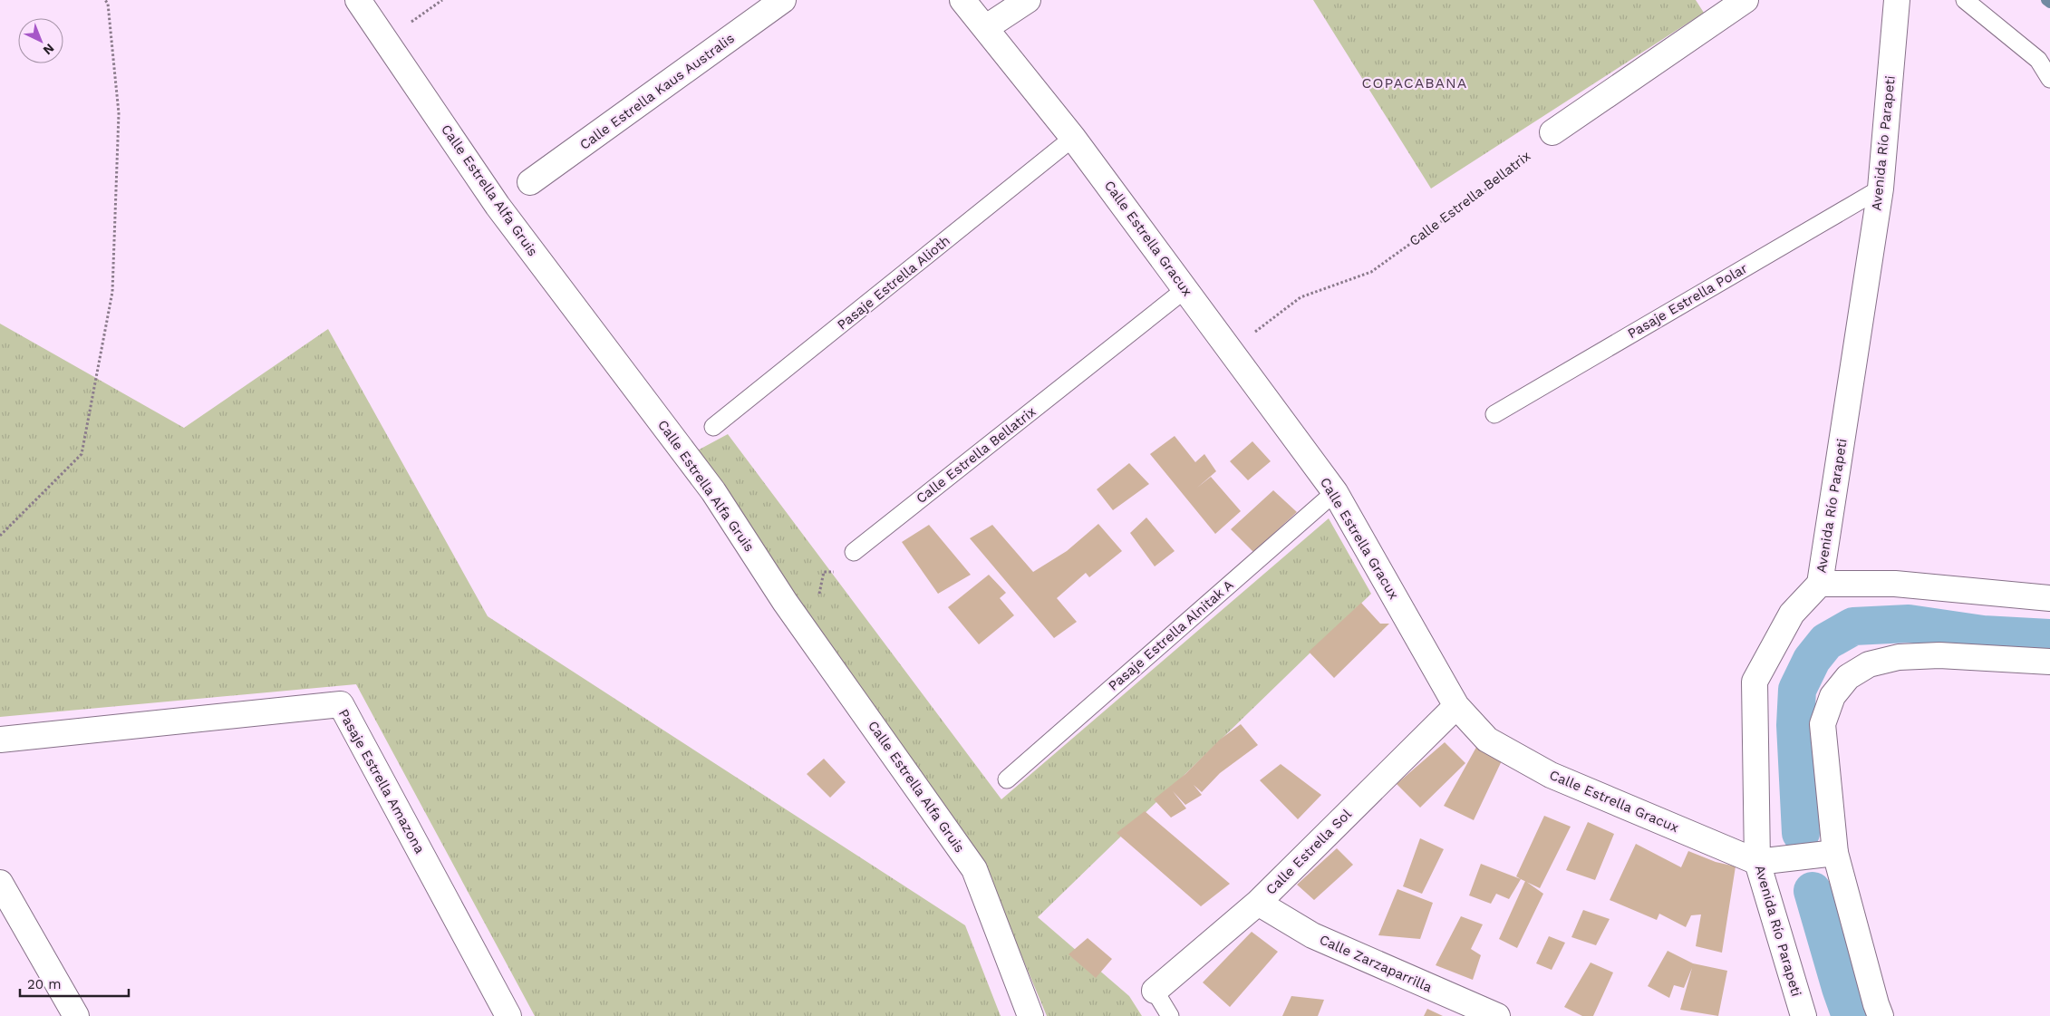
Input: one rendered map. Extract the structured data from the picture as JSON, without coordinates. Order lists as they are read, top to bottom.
{
  "streets": {
    "street": [
      "Calle Estrella Kaus Australis",
      "Avenida Río Parapeti",
      "Calle Estrella Alfa Gruis",
      "Calle Estrella Gracux",
      "Pasaje Estrella Amazona",
      "Calle Estrella Sol",
      "Calle Zarzaparrilla"
    ],
    "lane": [
      "Calle Estrella Bellatrix",
      "Pasaje Estrella Alioth",
      "Pasaje Estrella Polar",
      "Pasaje Estrella Alnitak A"
    ]
  },
  "crossings": [
    ["Avenida Río Parapeti", "Calle Estrella Gracux"],
    ["Avenida Río Parapeti", "Pasaje Estrella Polar"],
    ["Calle Estrella Bellatrix", "Calle Estrella Gracux"],
    ["Calle Estrella Gracux", "Pasaje Estrella Alioth"],
    ["Calle Estrella Gracux", "Pasaje Estrella Alnitak A"],
    ["Calle Estrella Gracux", "Calle Estrella Sol"],
    ["Calle Estrella Sol", "Calle Zarzaparrilla"]
  ],
  "districts": ["COPACABANA"],
  "scale_bar": "20 m",
  "north": "bottom right"
}
